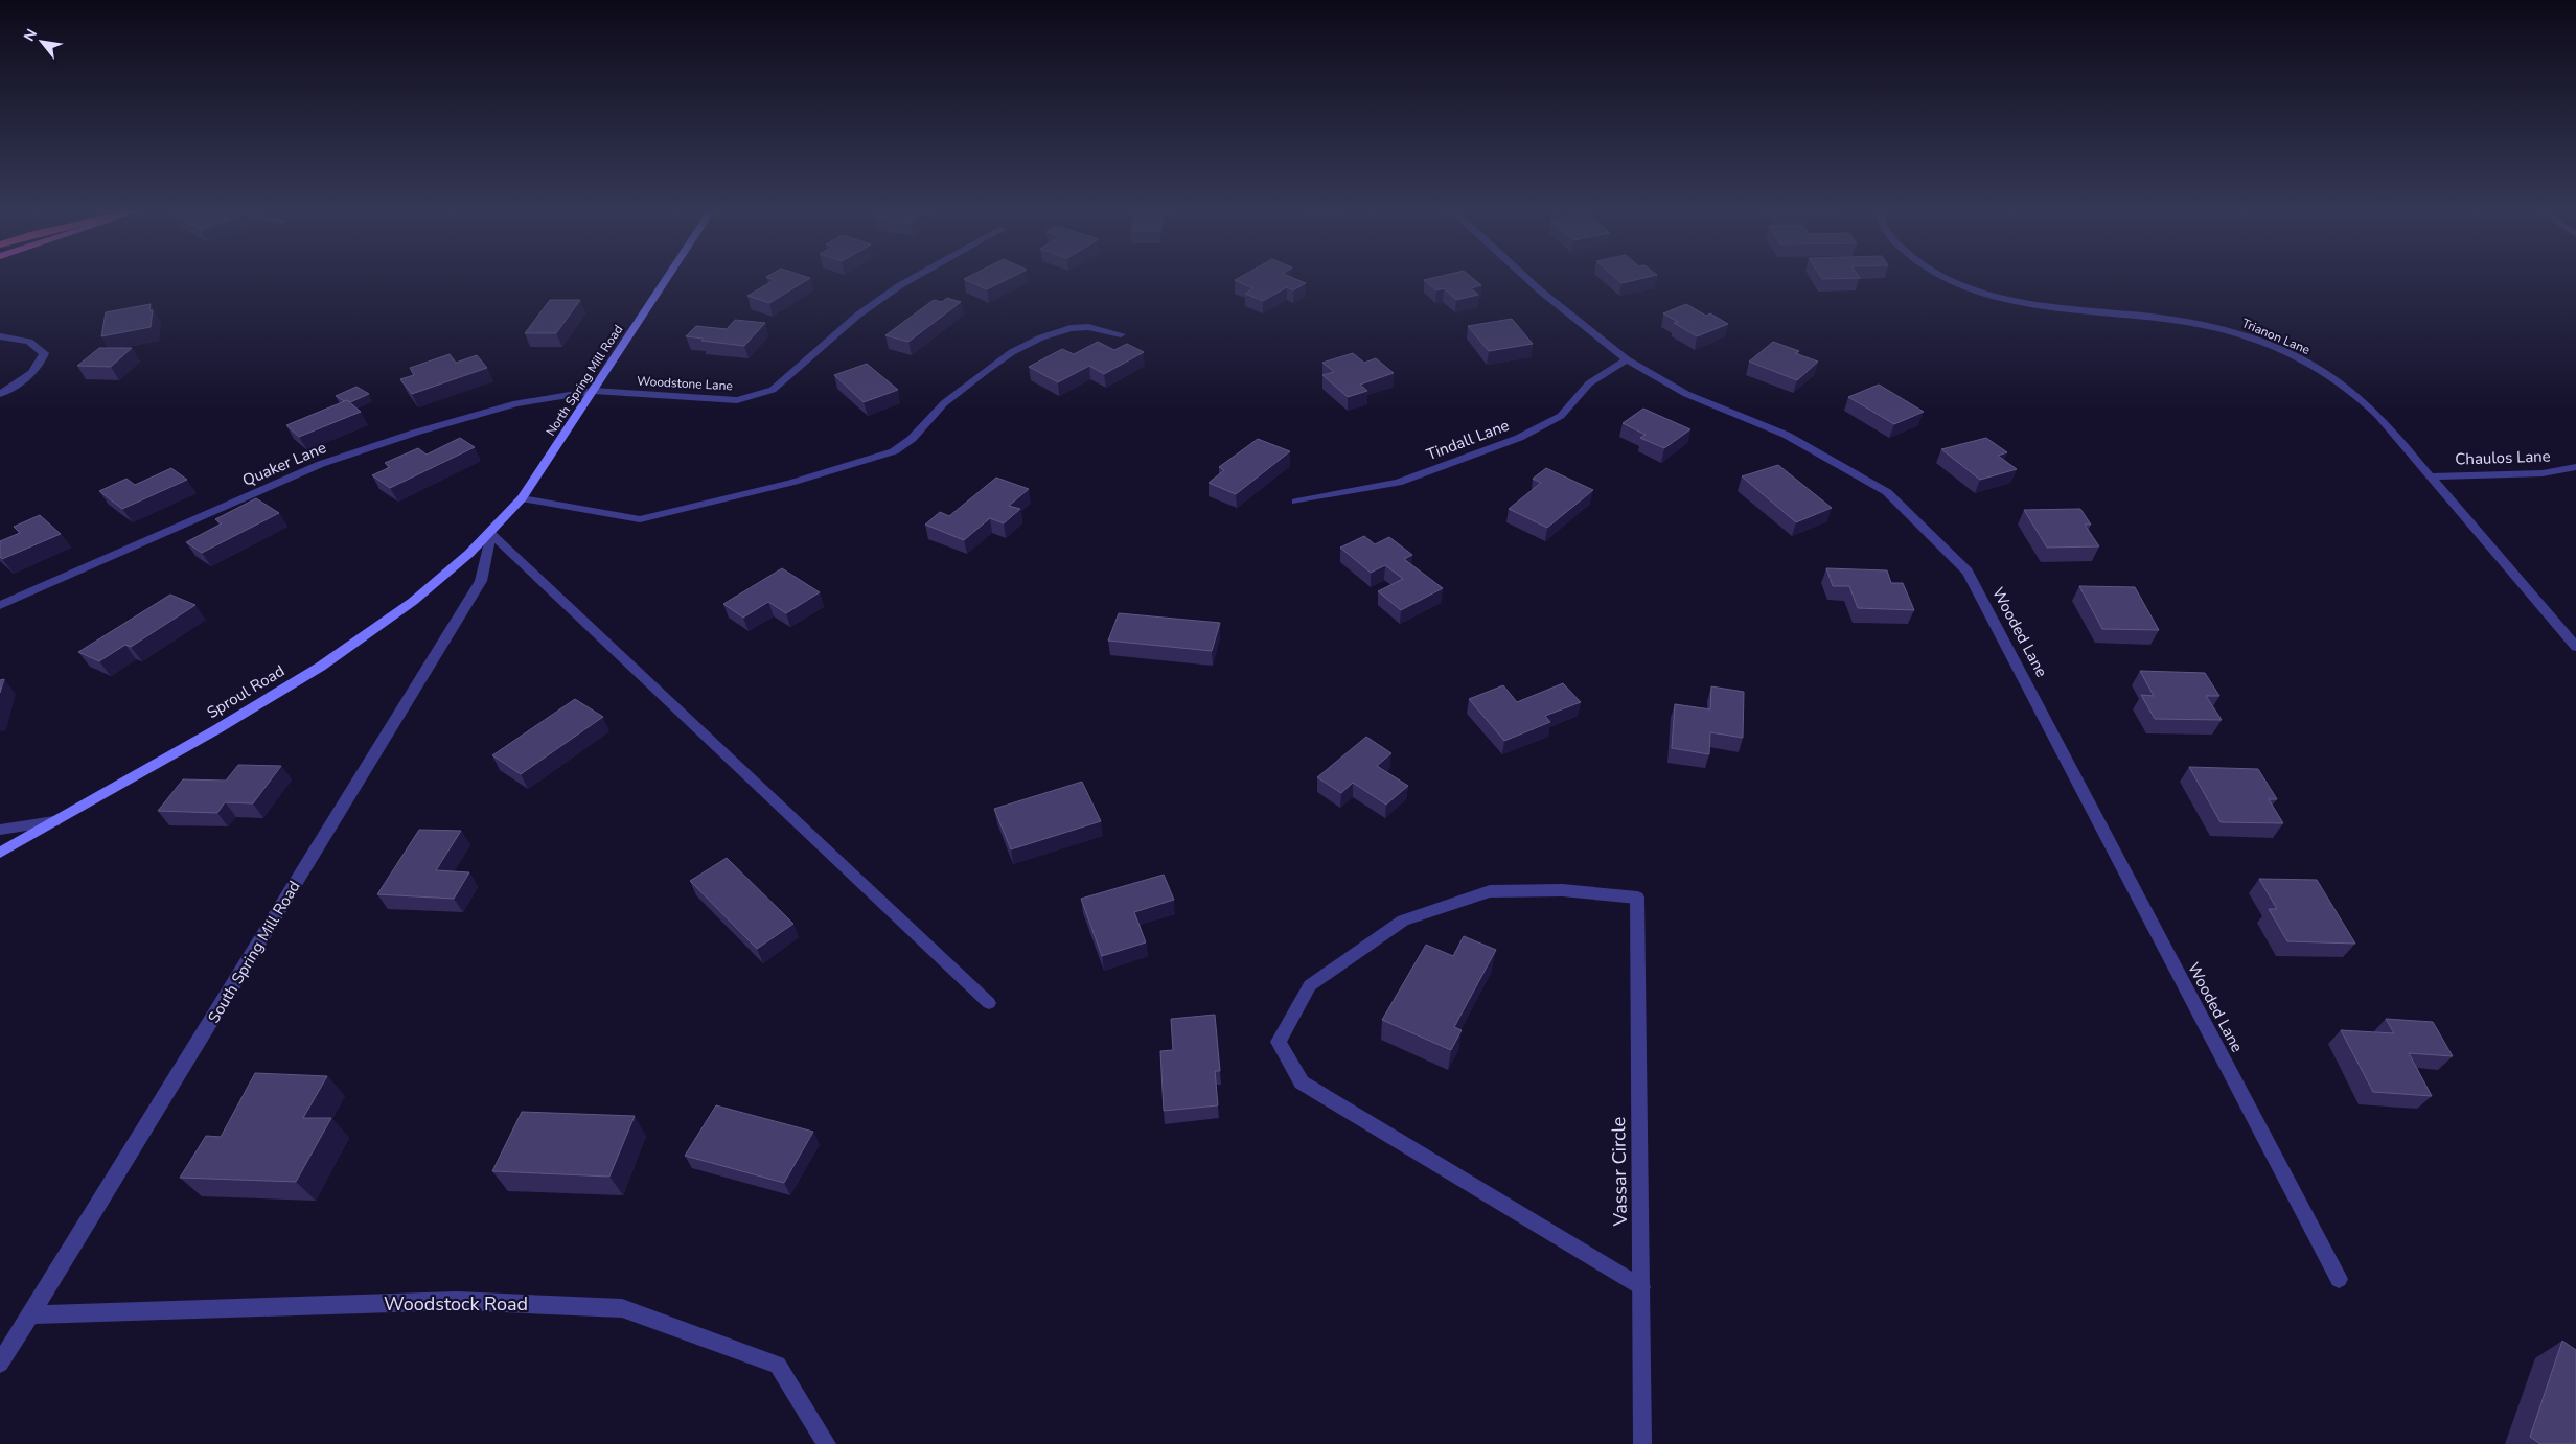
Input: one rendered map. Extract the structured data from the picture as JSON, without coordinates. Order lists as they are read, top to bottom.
{
  "streets": {
    "main road": ["North Spring Mill Road", "Sproul Road"],
    "street": [
      "Trianon Lane",
      "Woodstone Lane",
      "Tindall Lane",
      "Chaulos Lane",
      "Quaker Lane",
      "Wooded Lane",
      "South Spring Mill Road",
      "Vassar Circle",
      "Woodstock Road"
    ]
  },
  "crossings": [
    ["Trianon Lane", "Chaulos Lane"],
    ["North Spring Mill Road", "Woodstone Lane"],
    ["North Spring Mill Road", "Quaker Lane"],
    ["North Spring Mill Road", "Sproul Road"],
    ["North Spring Mill Road", "South Spring Mill Road"],
    ["Woodstone Lane", "Quaker Lane"],
    ["Tindall Lane", "Wooded Lane"],
    ["Sproul Road", "South Spring Mill Road"],
    ["South Spring Mill Road", "Woodstock Road"]
  ],
  "north": "top left"
}
